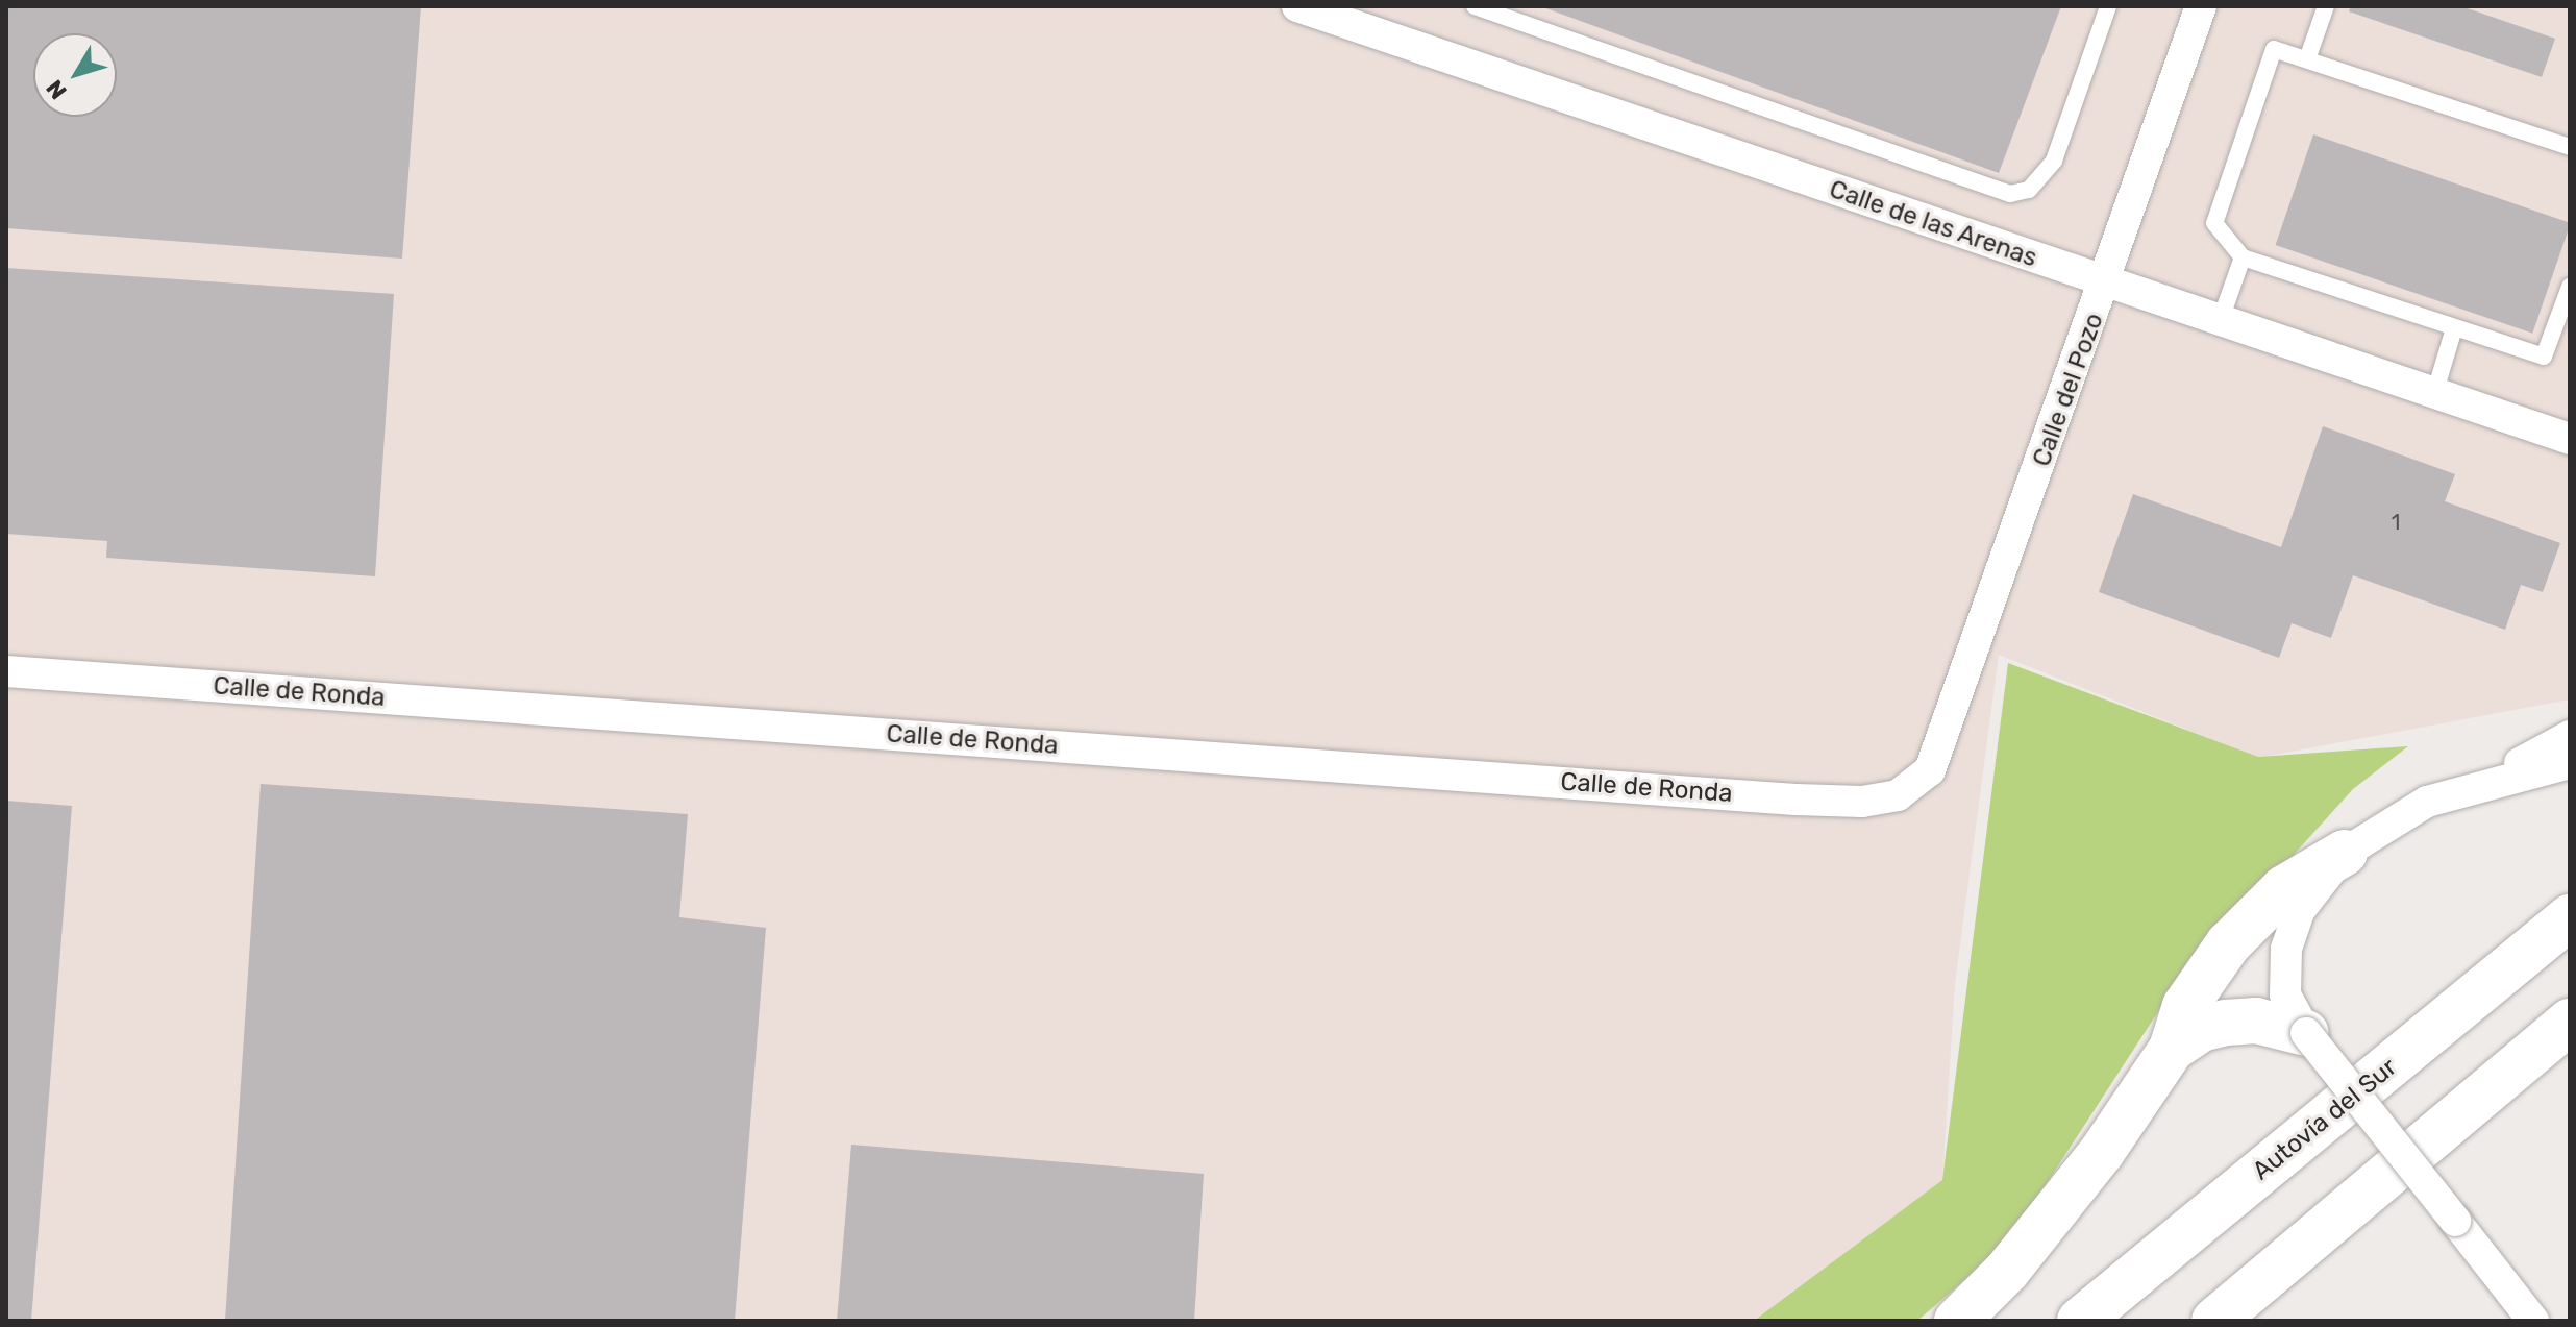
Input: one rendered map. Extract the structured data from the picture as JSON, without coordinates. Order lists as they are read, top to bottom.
{
  "streets": {
    "highway": ["Autovía del Sur"],
    "street": ["Calle de las Arenas", "Calle del Pozo", "Calle de Ronda"]
  },
  "crossings": [
    ["Calle de las Arenas", "Calle del Pozo"],
    ["Calle del Pozo", "Calle de Ronda"]
  ],
  "house_numbers": ["1"],
  "north": "bottom left"
}
